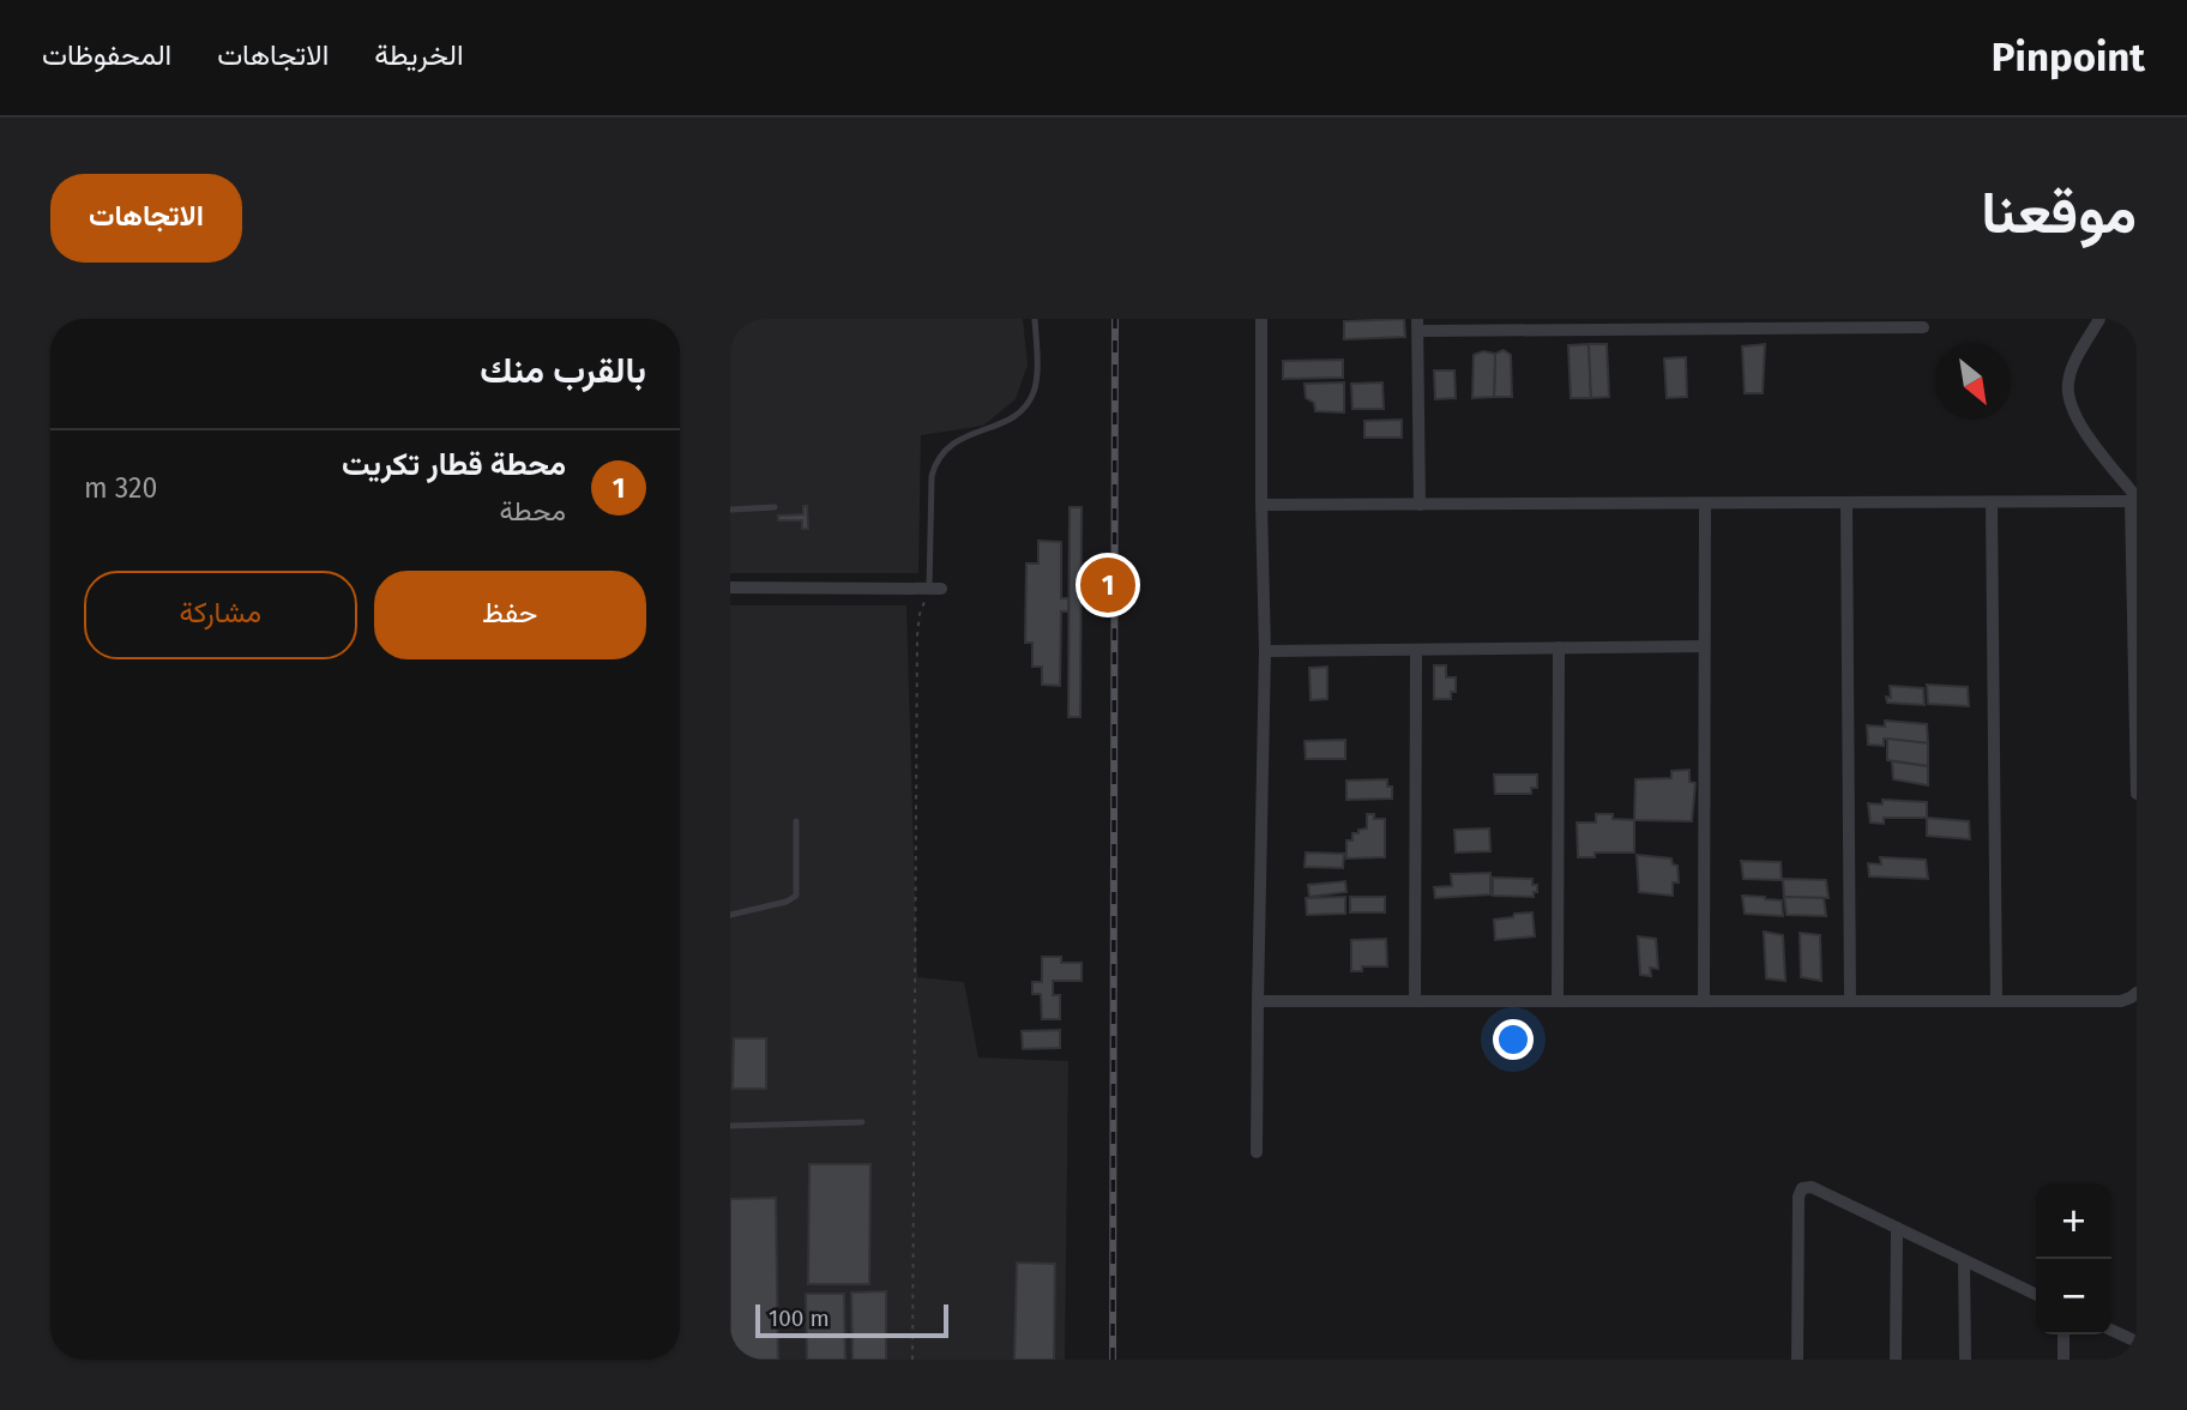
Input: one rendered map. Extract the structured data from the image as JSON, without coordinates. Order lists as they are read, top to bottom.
{
  "scale_bar": "100 m",
  "north": "bottom right",
  "page": {
    "header": "Pinpoint",
    "nav": ["الخريطة", "الاتجاهات", "المحفوظات"],
    "title": "موقعنا",
    "buttons": [
      "الاتجاهات",
      ["حفظ", "مشاركة"]
    ],
    "heading": "بالقرب منك",
    "list": [
      {
        "mark": "1",
        "name": "محطة قطار تكريت",
        "note": "محطة",
        "value": "320 m"
      }
    ],
    "pins": "1",
    "map_buttons": ["+", "−"],
    "scale": "100 m"
  }
}
